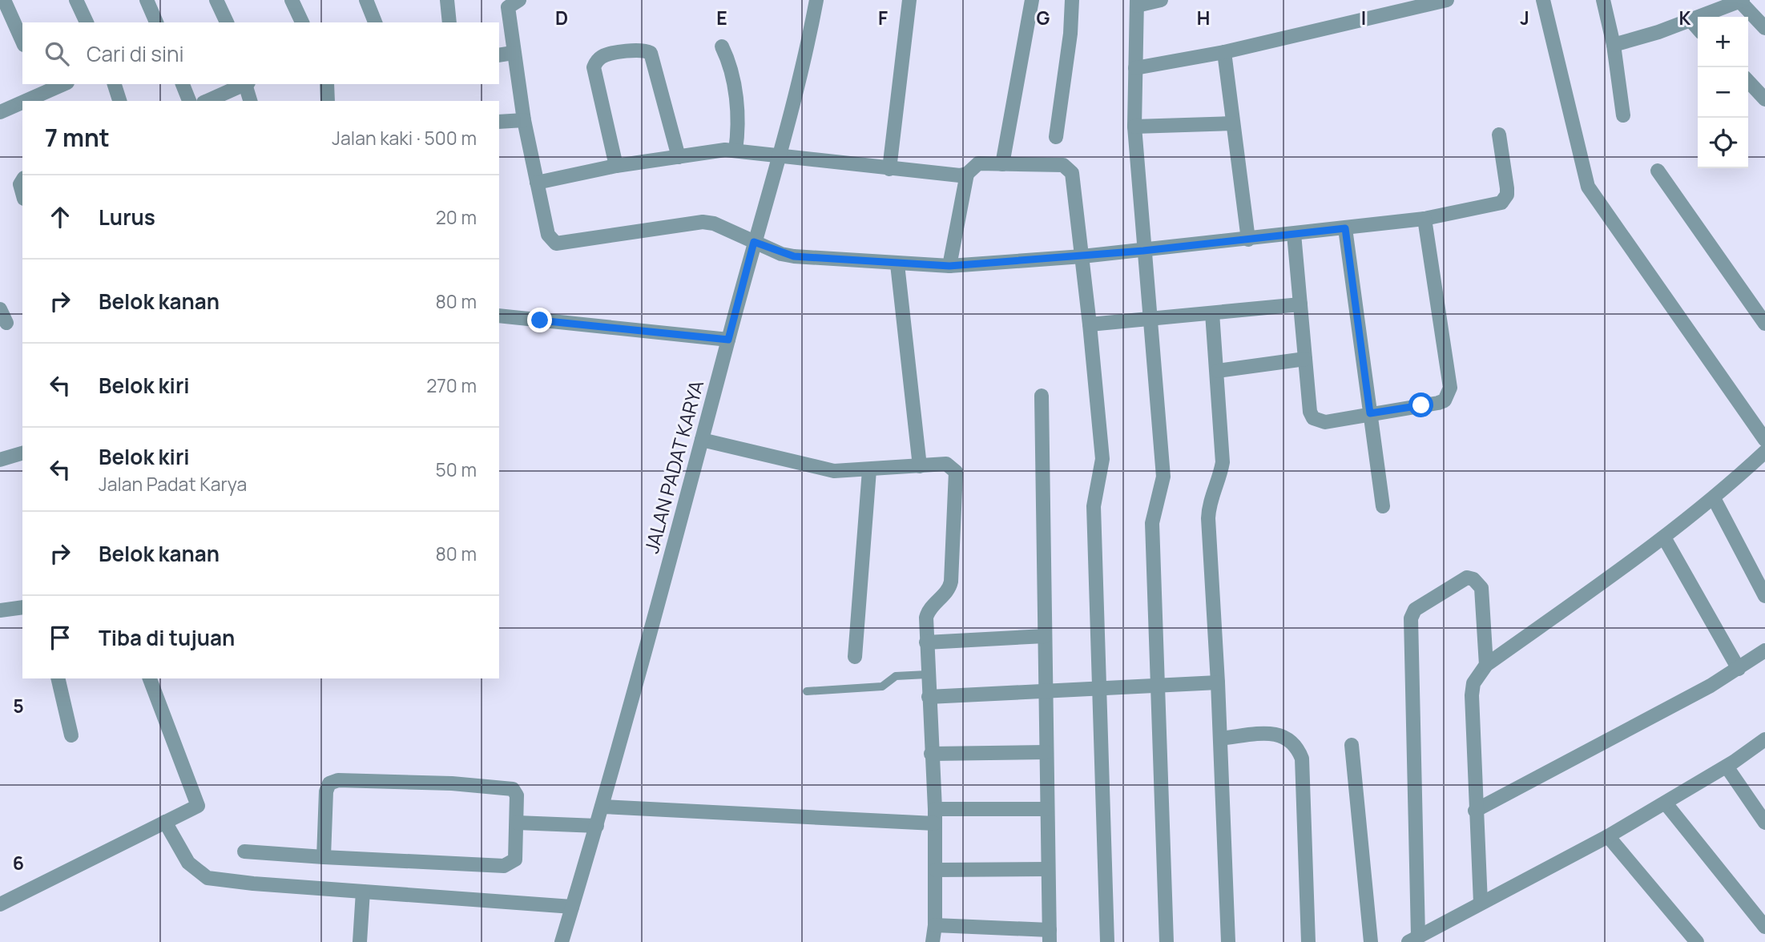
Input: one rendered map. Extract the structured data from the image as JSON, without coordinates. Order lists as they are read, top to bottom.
{
  "streets": {
    "street": ["JALAN PADAT KARYA"]
  },
  "page": {
    "map_buttons": ["+", "−"],
    "search": "Cari di sini",
    "heading": ["7 mnt", "Jalan kaki · 500 m"],
    "list": [
      ["Lurus", "20 m"],
      ["Belok kanan", "80 m"],
      ["Belok kiri", "270 m"],
      ["Belok kiri", "Jalan Padat Karya", "50 m"],
      ["Belok kanan", "80 m"],
      "Tiba di tujuan"
    ]
  },
  "grid": {
    "columns": [
      "D",
      "E",
      "F",
      "G",
      "H",
      "I",
      "J",
      "K"
    ],
    "rows": ["5", "6"]
  }
}
